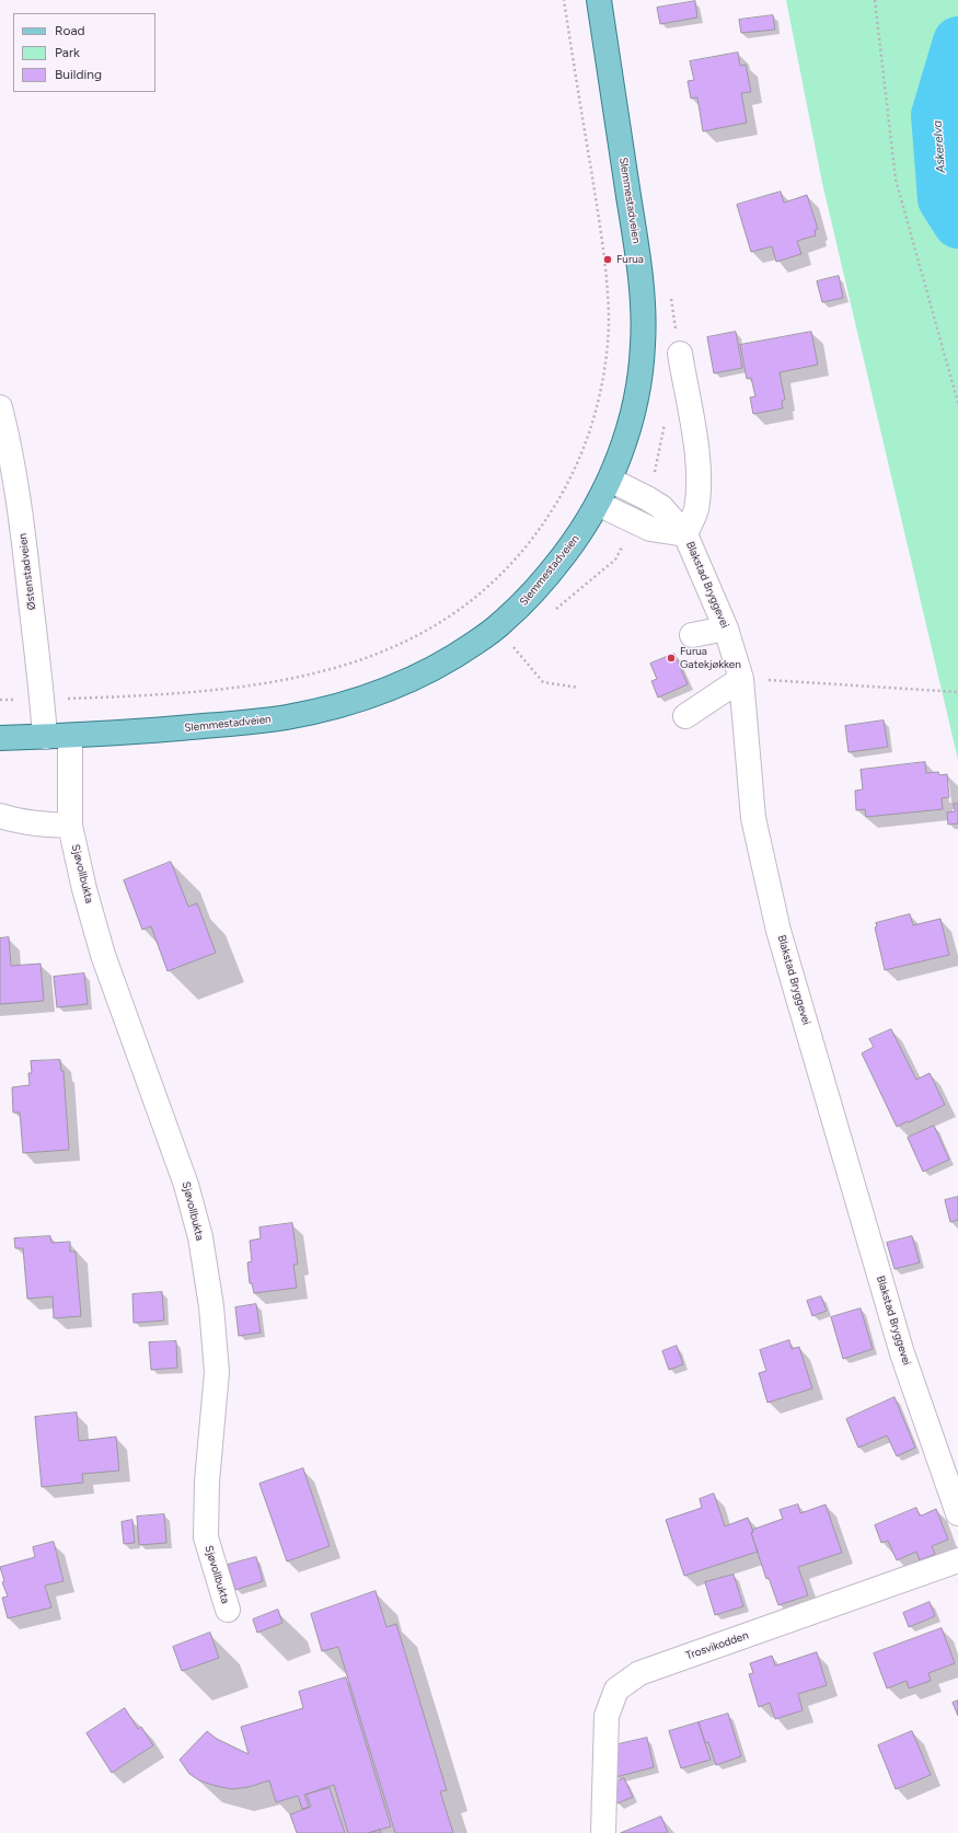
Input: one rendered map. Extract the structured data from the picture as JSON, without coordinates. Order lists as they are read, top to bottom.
{
  "streets": {
    "main road": ["Slemmestadveien"],
    "street": [
      "Østenstadveien",
      "Blakstad Bryggevei",
      "Sjøvollbukta",
      "Trosvikodden"
    ]
  },
  "crossings": [
    ["Slemmestadveien", "Østenstadveien"],
    ["Slemmestadveien", "Blakstad Bryggevei"],
    ["Slemmestadveien", "Sjøvollbukta"]
  ],
  "water": ["Askerelva"],
  "places": ["Furua", "Furua Gatekjøkken"],
  "legend": ["Road", "Park", "Building"]
}
